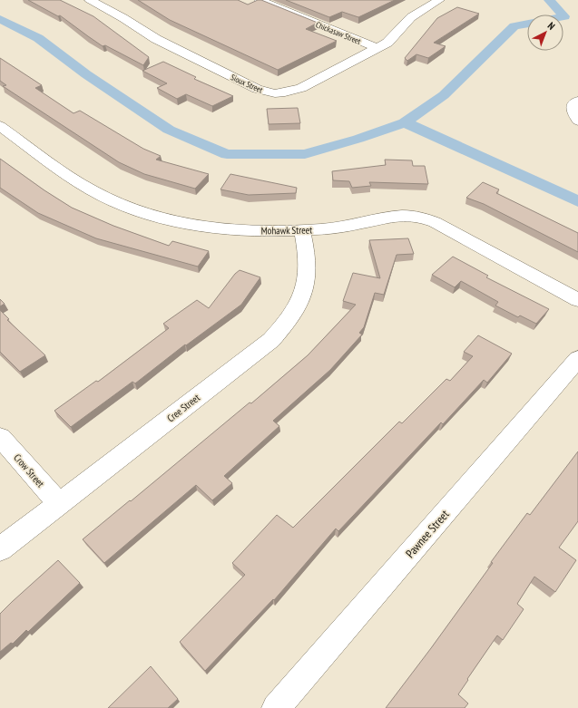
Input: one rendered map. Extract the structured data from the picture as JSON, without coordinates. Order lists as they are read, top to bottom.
{
  "streets": {
    "street": [
      "Chickasaw Street",
      "Sioux Street",
      "Mohawk Street",
      "Cree Street",
      "Crow Street",
      "Pawnee Street"
    ]
  },
  "crossings": [
    ["Chickasaw Street", "Sioux Street"],
    ["Mohawk Street", "Cree Street"],
    ["Cree Street", "Crow Street"]
  ],
  "north": "top right"
}
